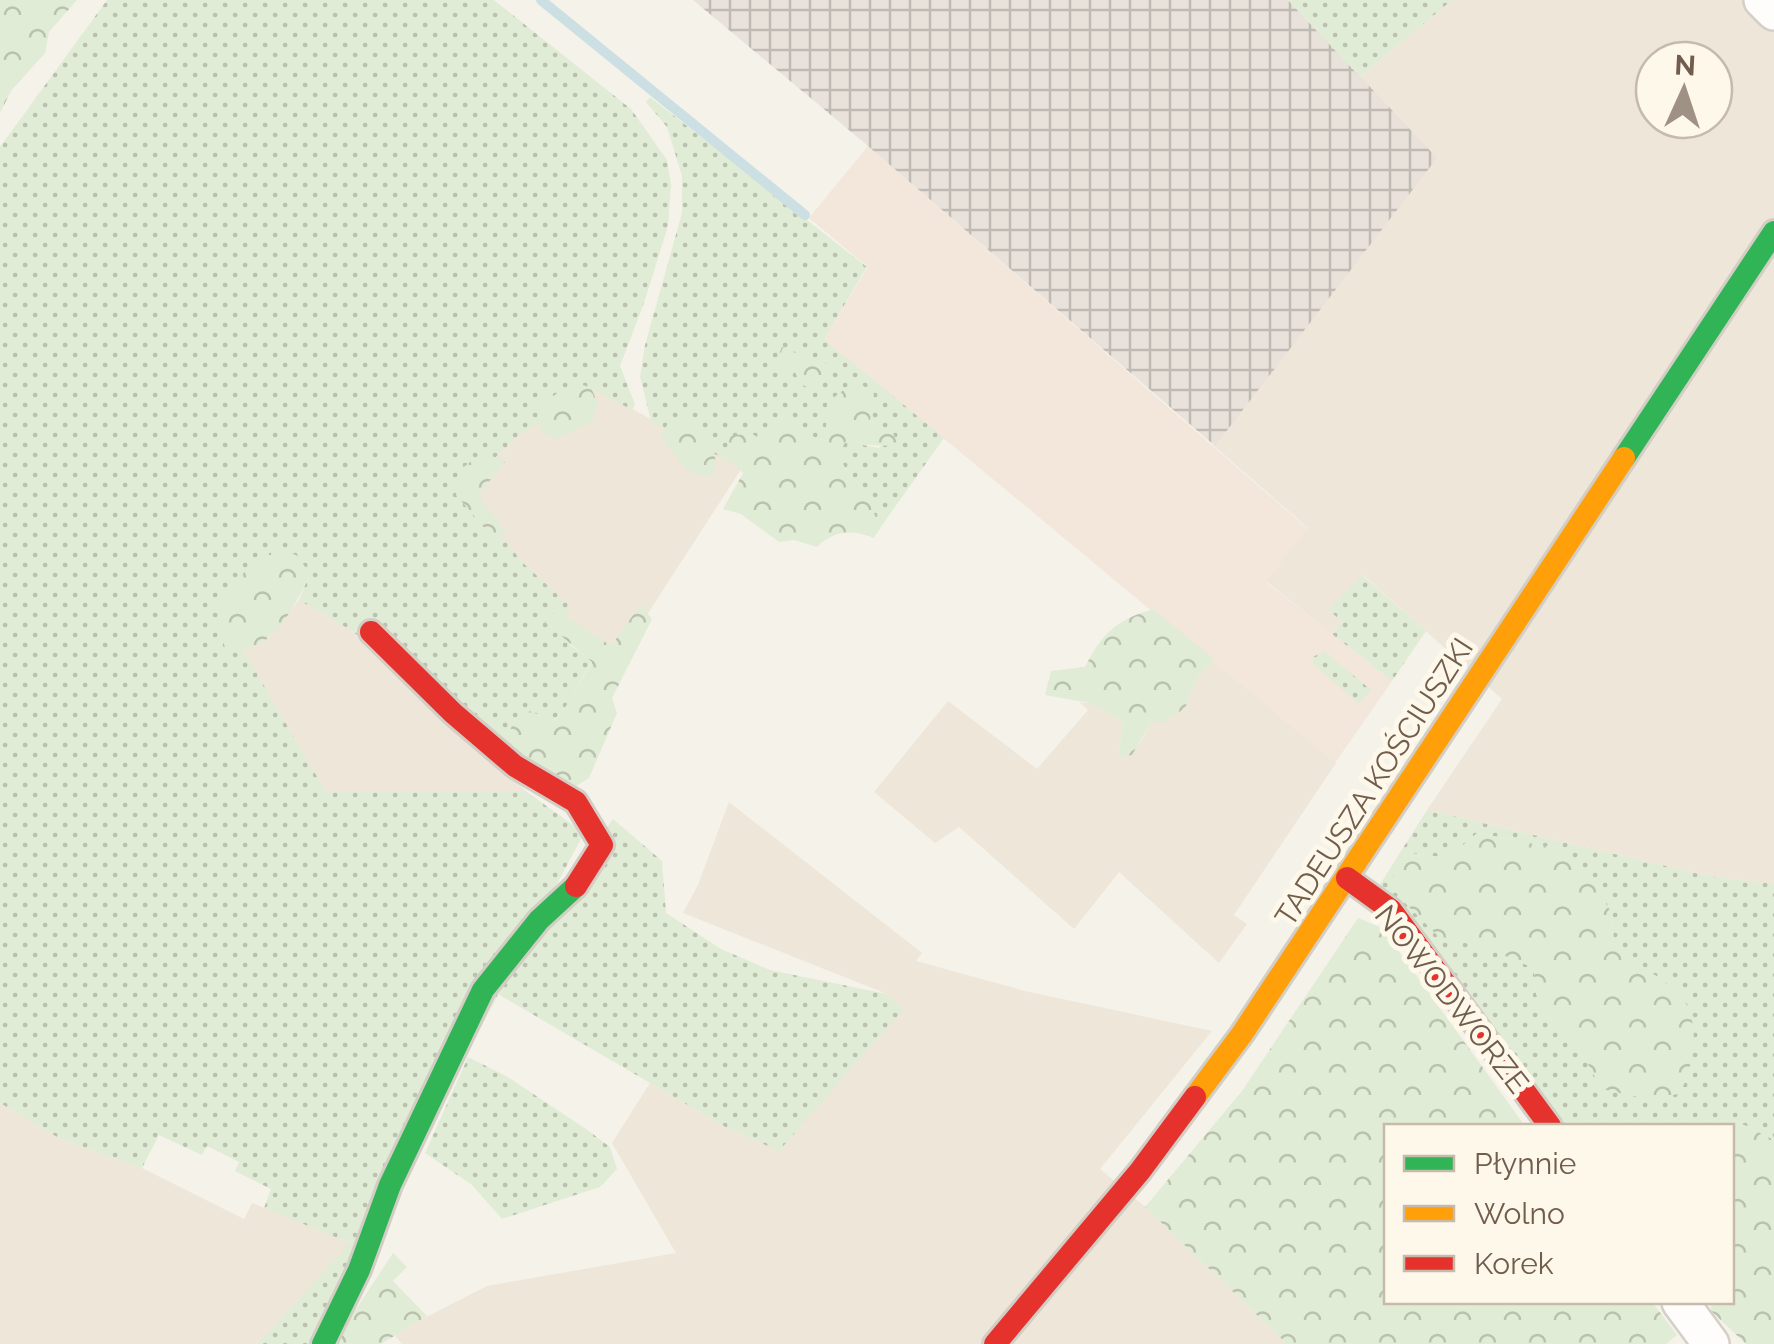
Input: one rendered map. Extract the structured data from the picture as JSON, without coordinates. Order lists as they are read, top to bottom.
{
  "streets": {
    "main road": ["TADEUSZA KOŚCIUSZKI", "NOWODWORZE"]
  },
  "crossings": [
    ["TADEUSZA KOŚCIUSZKI", "NOWODWORZE"]
  ],
  "legend": ["Płynnie", "Wolno", "Korek"],
  "north": "top"
}
